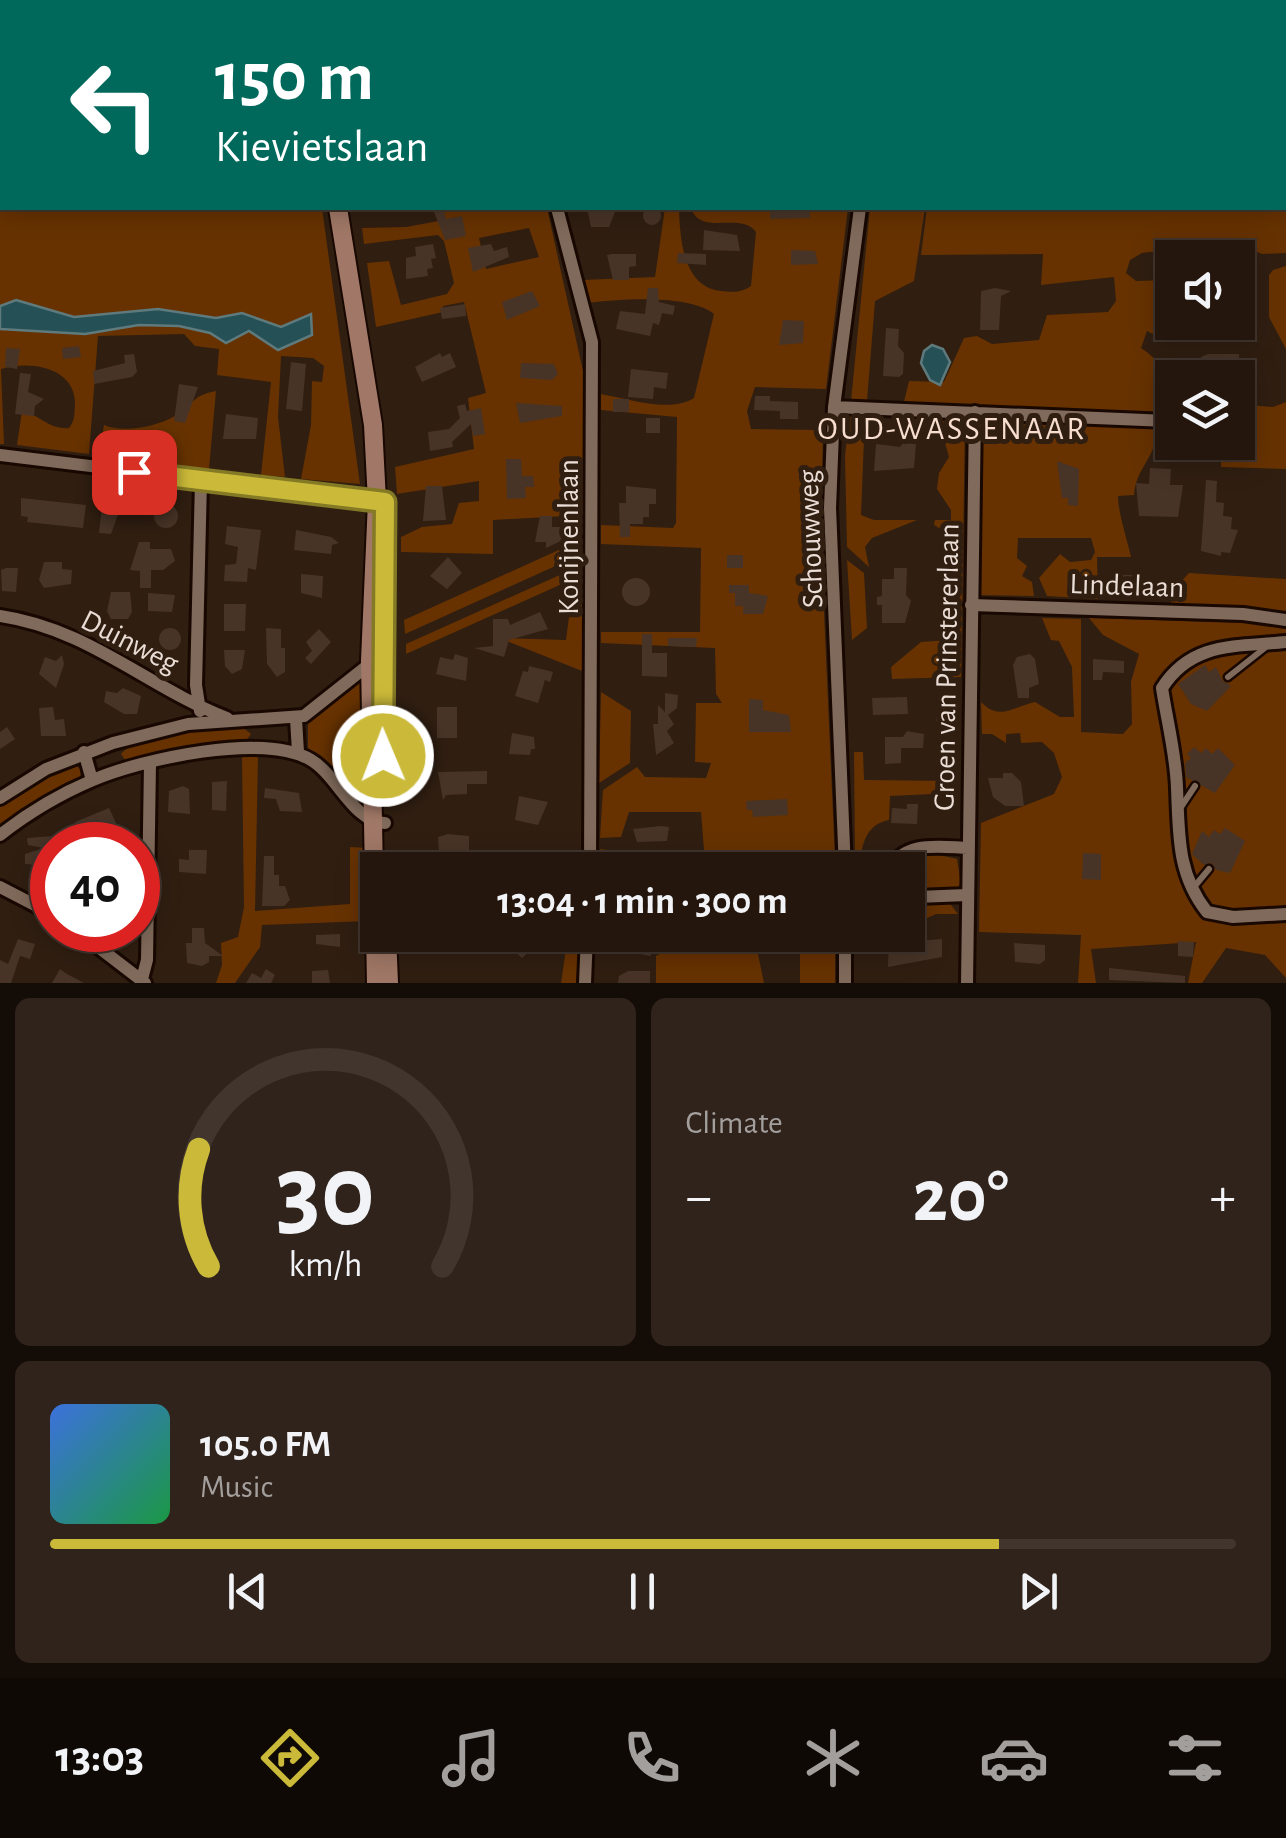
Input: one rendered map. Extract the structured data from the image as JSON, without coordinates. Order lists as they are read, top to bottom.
{
  "streets": {
    "street": [
      "Konijnenlaan",
      "Schouwweg",
      "Lindelaan",
      "Duinweg",
      "Groen van Prinstererlaan"
    ]
  },
  "crossings": [
    ["Lindelaan", "Groen van Prinstererlaan"]
  ],
  "districts": ["OUD-WASSENAAR"],
  "page": {
    "turn": ["150 m", "Kievietslaan"],
    "limit": "40",
    "trip": "13:04 · 1 min · 300 m",
    "tile": "Climate",
    "heat": ["−", "20°", "+"],
    "song": ["105.0 FM", "Music"],
    "tabs": "13:03",
    "gauge": ["30", "km/h"]
  }
}
